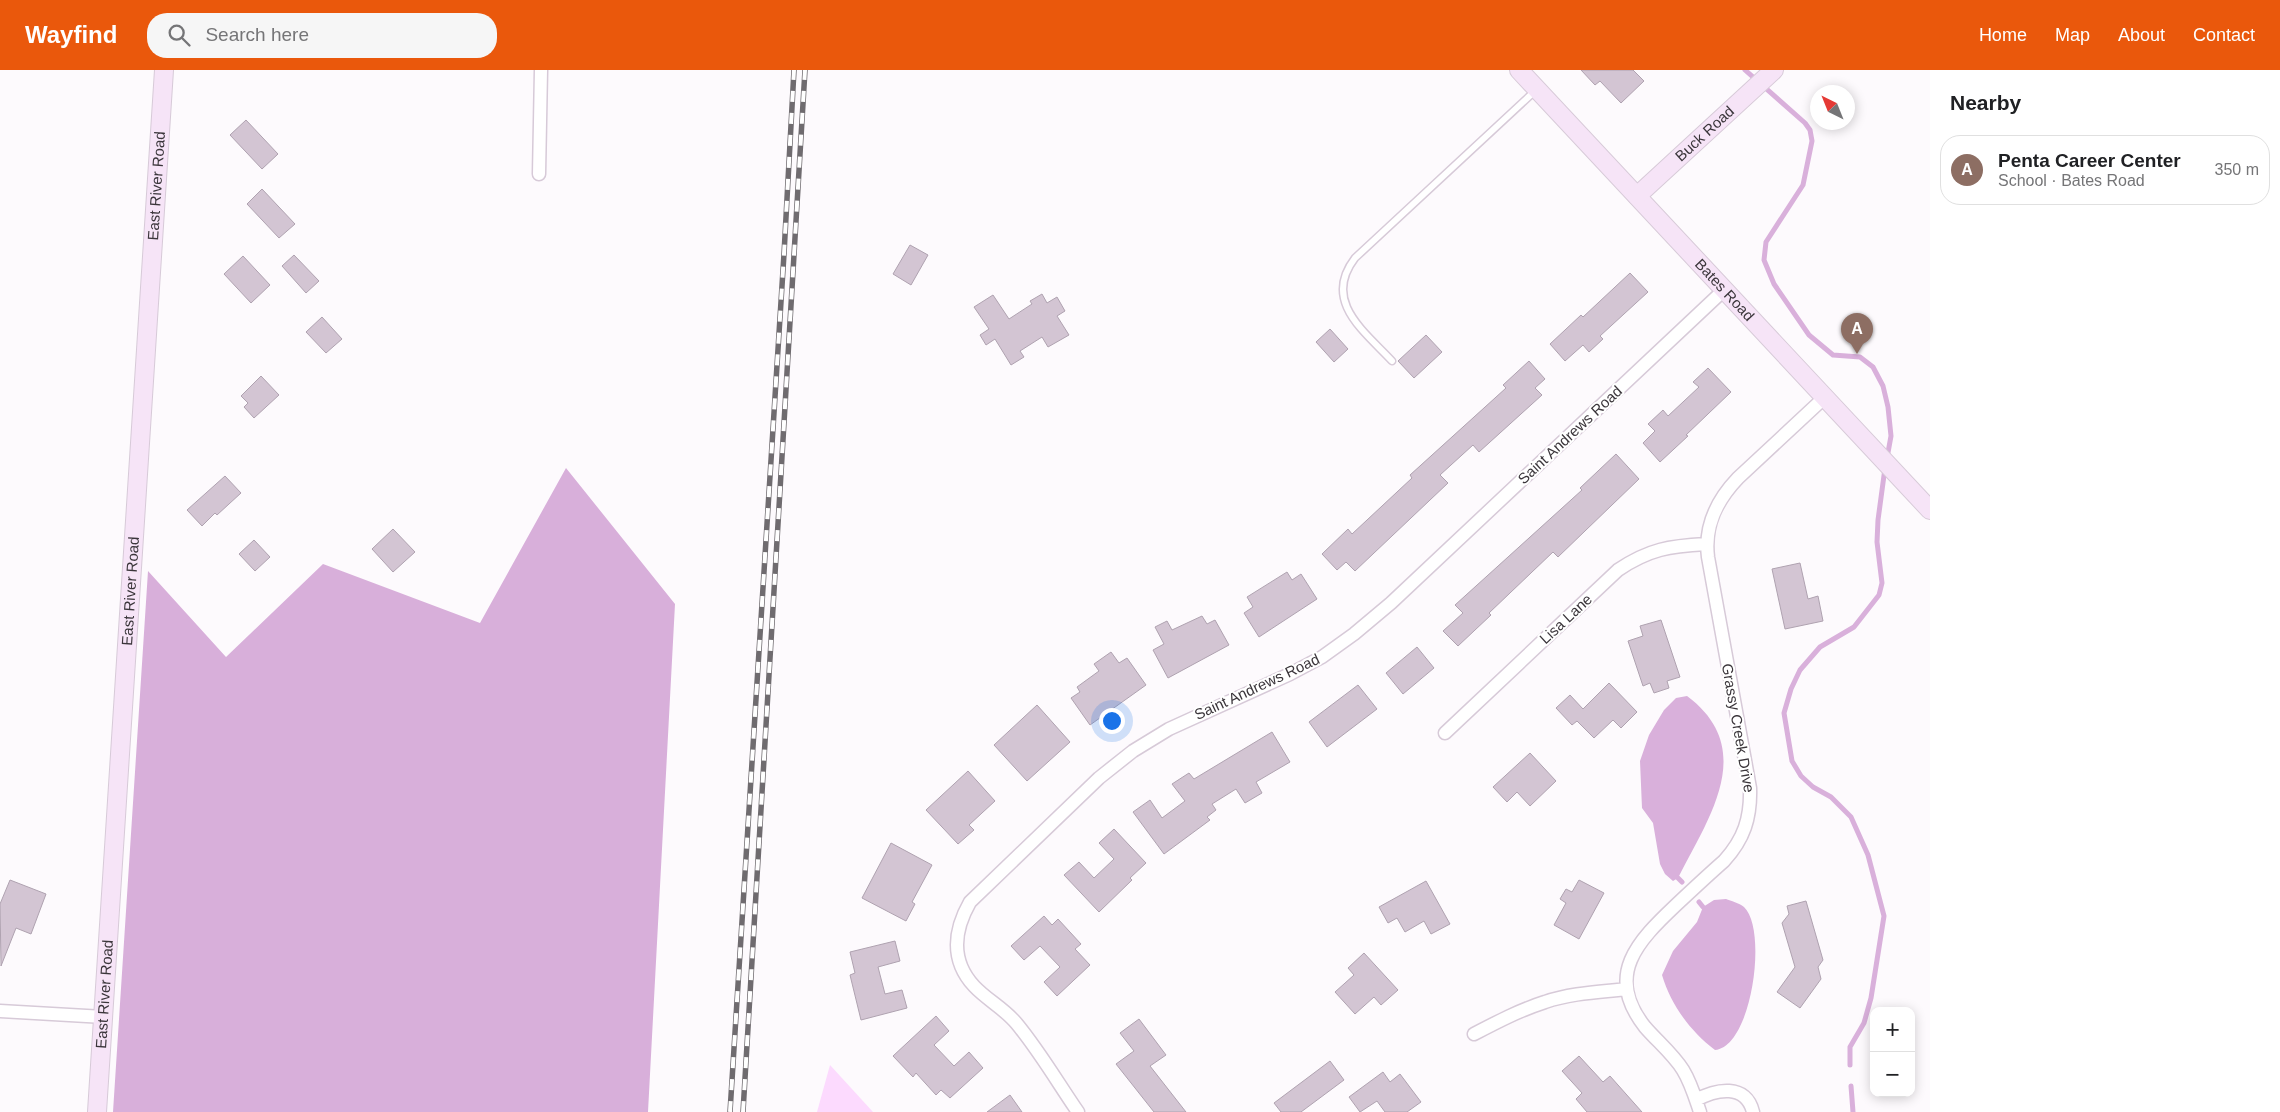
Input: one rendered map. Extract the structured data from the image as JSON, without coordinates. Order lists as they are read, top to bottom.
{
  "streets": {
    "main road": ["Buck Road", "East River Road", "Bates Road"],
    "street": ["Saint Andrews Road", "Lisa Lane", "Grassy Creek Drive"]
  },
  "crossings": [
    ["Buck Road", "Bates Road"],
    ["Bates Road", "Saint Andrews Road"],
    ["Bates Road", "Grassy Creek Drive"],
    ["Lisa Lane", "Grassy Creek Drive"]
  ],
  "north": "top left",
  "page": {
    "header": "Wayfind",
    "search": "Search here",
    "nav": [
      "Home",
      "Map",
      "About",
      "Contact"
    ],
    "heading": "Nearby",
    "list": [
      {
        "mark": "A",
        "name": "Penta Career Center",
        "note": "School · Bates Road",
        "value": "350 m"
      }
    ],
    "pins": "A",
    "map_buttons": ["+", "−"]
  }
}
